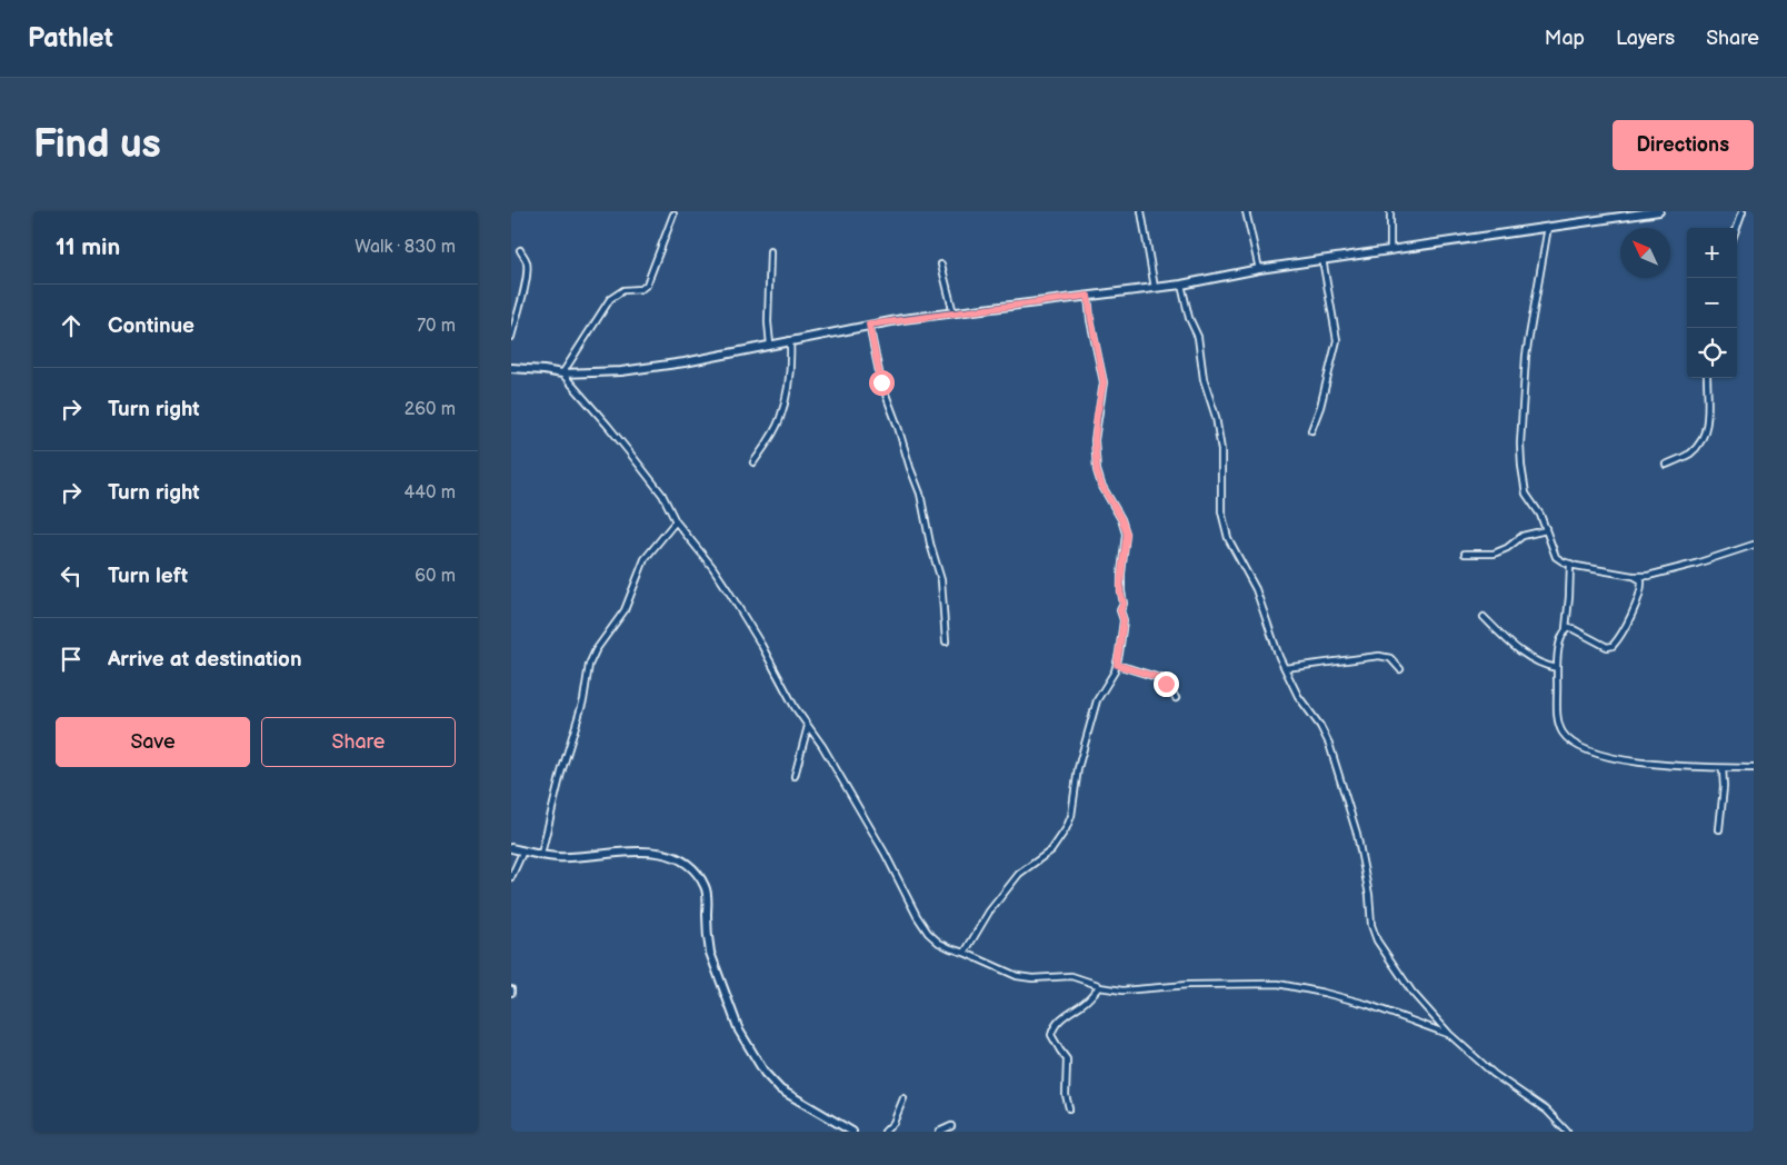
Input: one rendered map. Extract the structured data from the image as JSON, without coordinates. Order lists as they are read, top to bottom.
{
  "north": "top left",
  "page": {
    "header": "Pathlet",
    "nav": ["Map", "Layers", "Share"],
    "buttons": [
      "Directions",
      ["Save", "Share"]
    ],
    "title": "Find us",
    "heading": ["11 min", "Walk · 830 m"],
    "map_buttons": ["+", "−"],
    "list": [
      ["Continue", "70 m"],
      ["Turn right", "260 m"],
      ["Turn right", "440 m"],
      ["Turn left", "60 m"],
      "Arrive at destination"
    ]
  }
}
